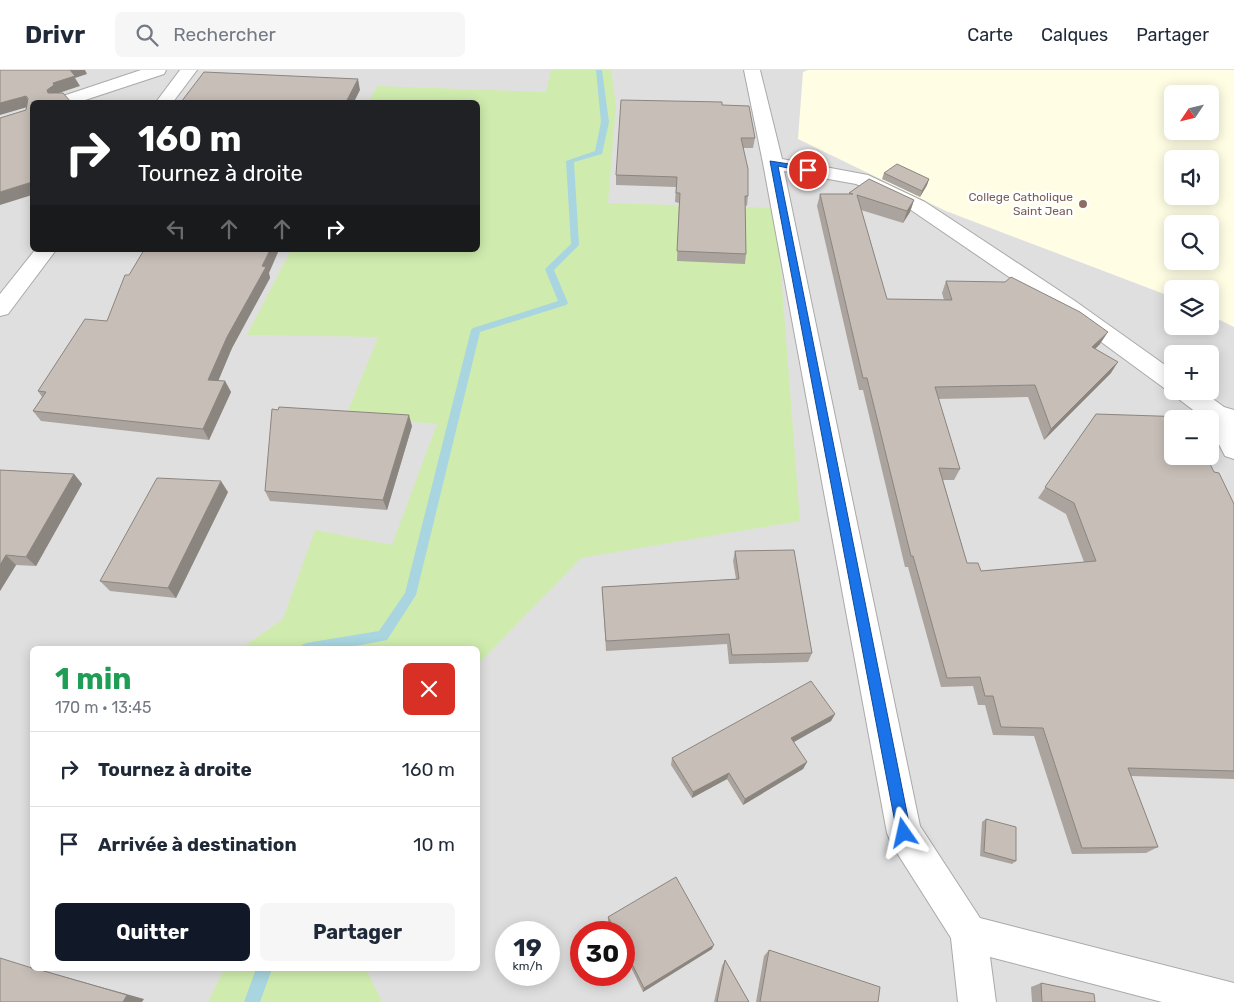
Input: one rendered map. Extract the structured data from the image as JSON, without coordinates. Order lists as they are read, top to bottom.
{
  "places": ["College Catholique Saint Jean"],
  "north": "bottom left",
  "page": {
    "header": "Drivr",
    "search": "Rechercher",
    "nav": ["Carte", "Calques", "Partager"],
    "map_buttons": ["+", "−"],
    "turn": ["160 m", "Tournez à droite"],
    "heading": ["1 min", "170 m · 13:45"],
    "list": [
      {
        "name": "Tournez à droite",
        "value": "160 m"
      },
      {
        "name": "Arrivée à destination",
        "value": "10 m"
      }
    ],
    "buttons": ["Quitter", "Partager"],
    "speed": "19 km/h",
    "limit": "30"
  }
}
